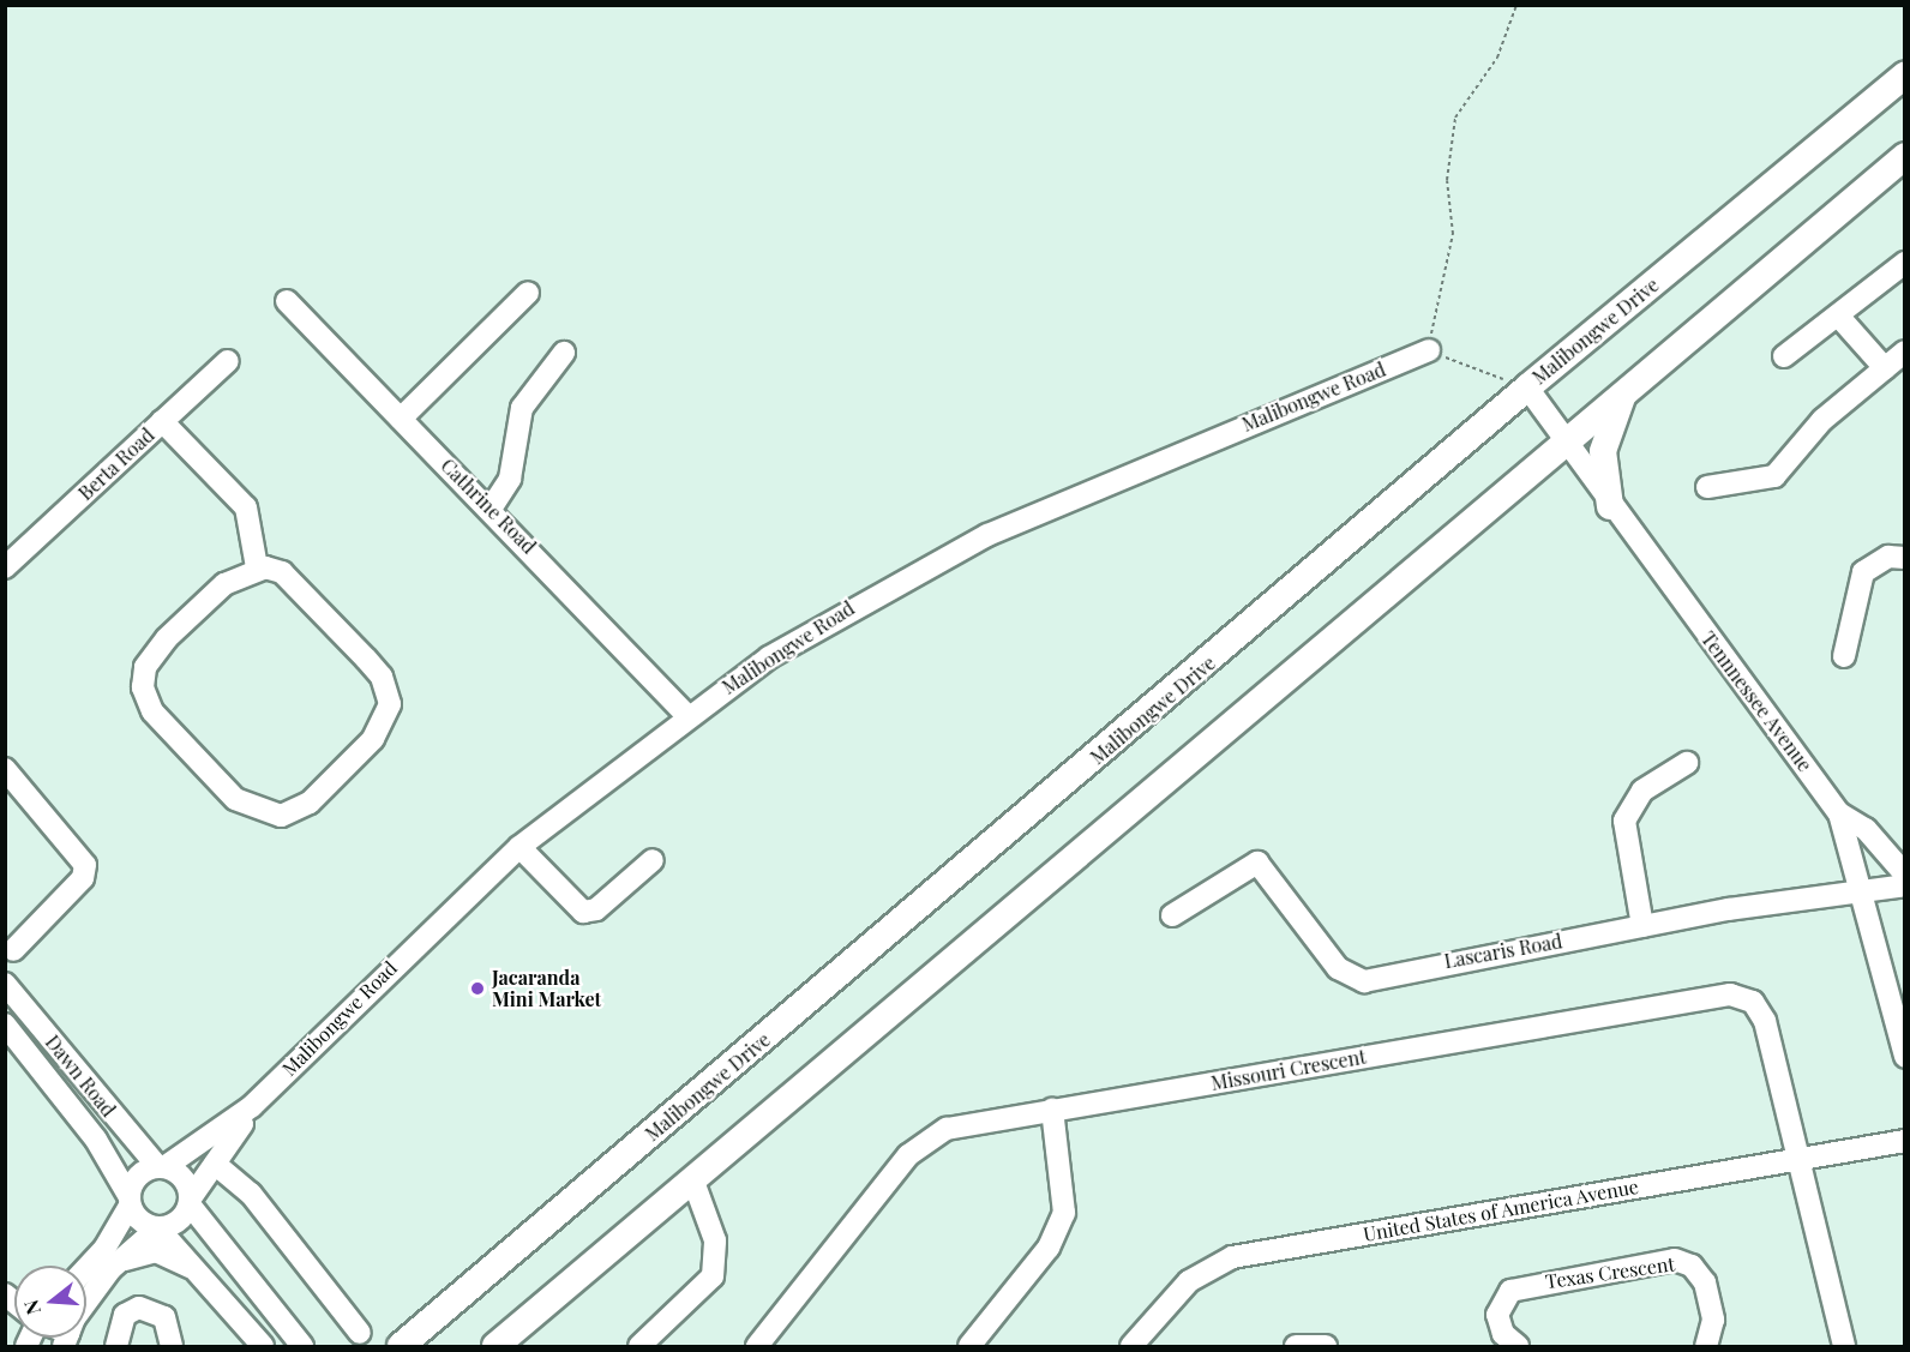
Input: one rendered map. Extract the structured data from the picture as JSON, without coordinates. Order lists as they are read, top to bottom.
{
  "streets": {
    "main road": ["Malibongwe Drive"],
    "street": [
      "Malibongwe Road",
      "Berta Road",
      "Cathrine Road",
      "Tennnessee Avenue",
      "Lascaris Road",
      "Missouri Crescent",
      "Dawn Road",
      "United States of America Avenue",
      "Texas Crescent"
    ]
  },
  "crossings": [
    ["Malibongwe Drive", "Tennnessee Avenue"],
    ["Malibongwe Road", "Cathrine Road"],
    ["Malibongwe Road", "Dawn Road"],
    ["Tennnessee Avenue", "Lascaris Road"],
    ["Missouri Crescent", "United States of America Avenue"]
  ],
  "places": ["Jacaranda Mini Market"],
  "north": "left"
}
